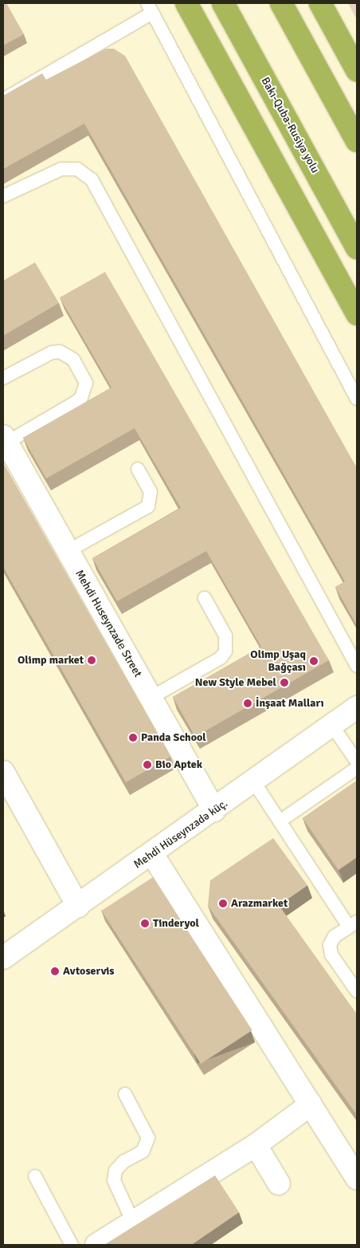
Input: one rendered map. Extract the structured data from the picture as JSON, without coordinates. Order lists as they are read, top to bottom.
{
  "streets": {
    "highway": ["Bakı-Quba-Rusiya yolu"],
    "street": ["Mehdi Huseynzadе Street", "Mehdi Hüseynzadə küç."]
  },
  "crossings": [
    ["Mehdi Huseynzadе Street", "Mehdi Hüseynzadə küç."]
  ],
  "places": [
    "Olimp market",
    "Olimp Uşaq Bağçası",
    "New Style Mebel",
    "İnşaat Malları",
    "Panda School",
    "Bio Aptek",
    "Arazmarket",
    "Tinderyol",
    "Avtoservis"
  ]
}
